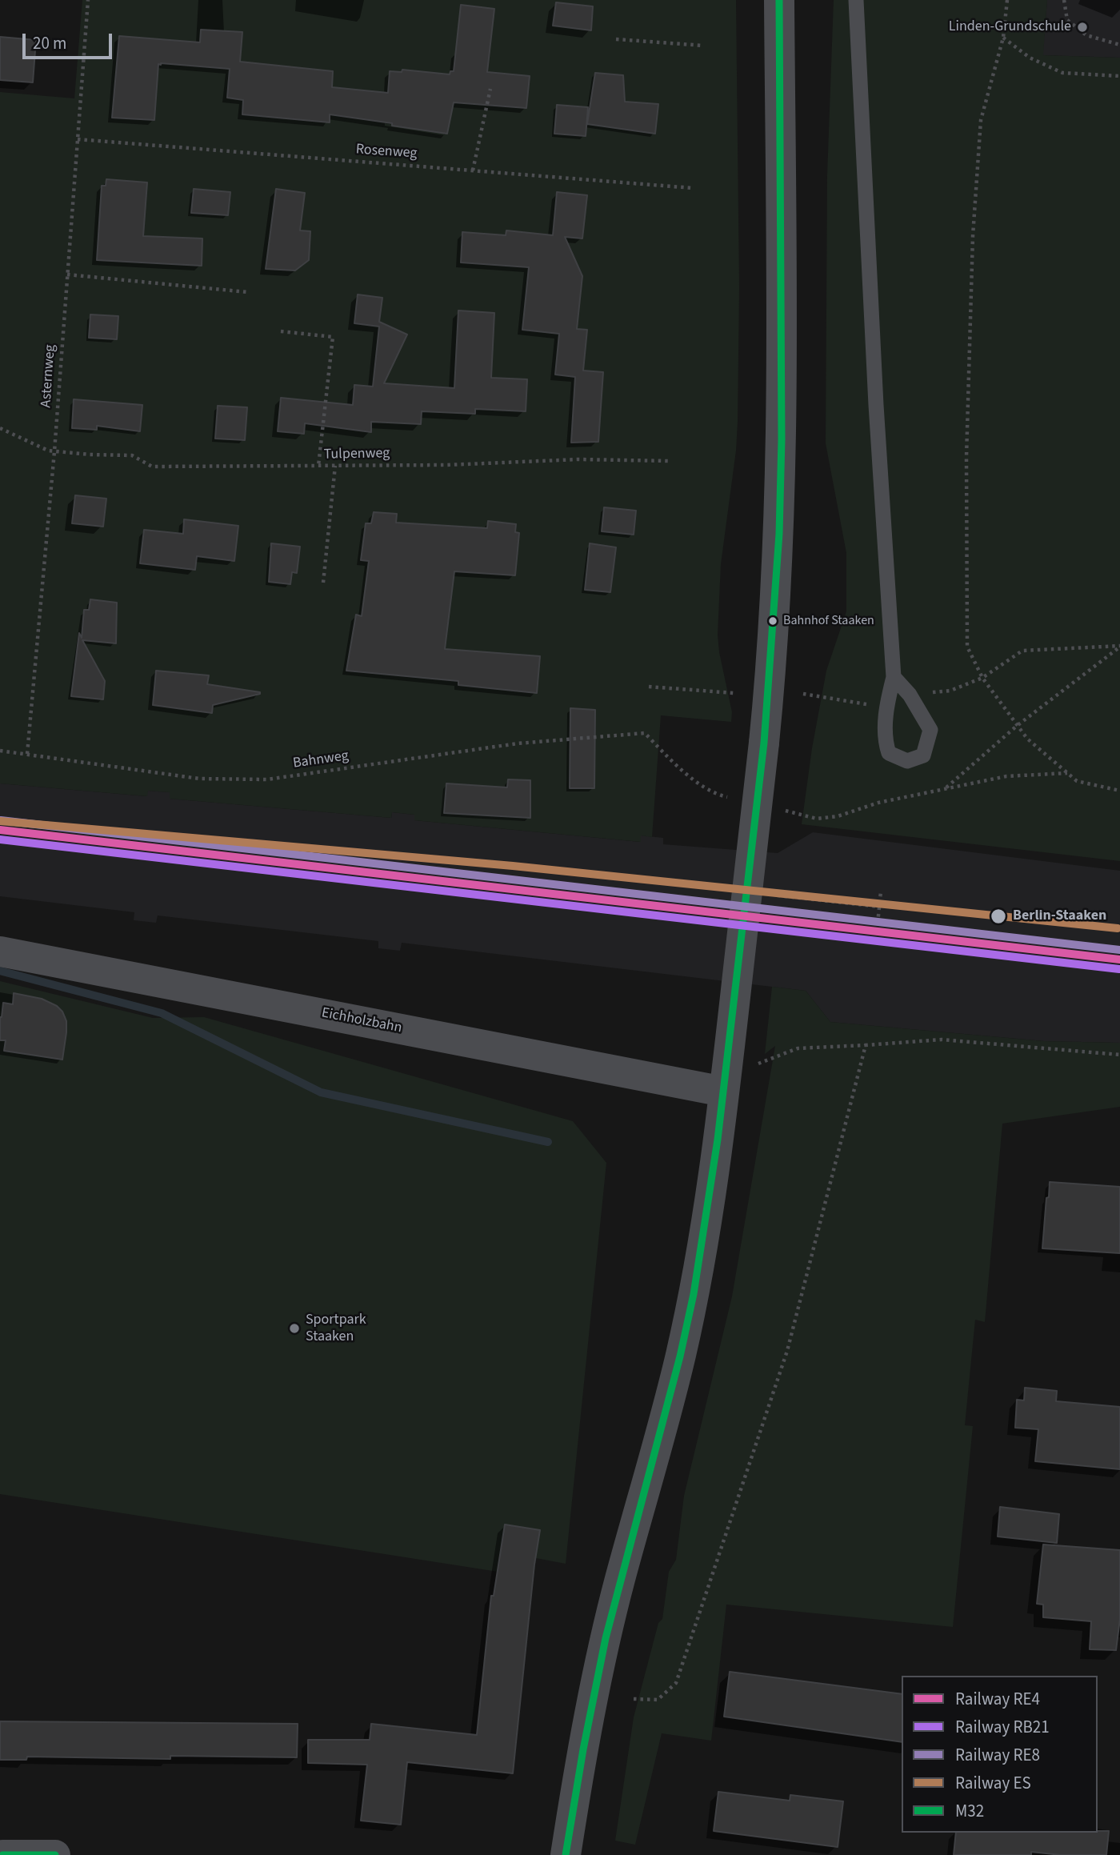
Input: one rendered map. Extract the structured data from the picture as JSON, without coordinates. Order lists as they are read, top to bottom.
{
  "streets": {
    "street": ["Eichholzbahn"],
    "path": [
      "Rosenweg",
      "Asternweg",
      "Tulpenweg",
      "Bahnweg"
    ]
  },
  "crossings": [
    ["Rosenweg", "Asternweg"],
    ["Asternweg", "Tulpenweg"],
    ["Asternweg", "Bahnweg"]
  ],
  "places": [
    "Linden-Grundschule",
    "Bahnhof Staaken",
    "Berlin-Staaken",
    "Sportpark Staaken"
  ],
  "lines": [
    "transit line M32",
    "rail line RE8",
    "rail line ES",
    "rail line RE4",
    "rail line RB21"
  ],
  "legend": [
    "Railway RE4",
    "Railway RB21",
    "Railway RE8",
    "Railway ES",
    "M32"
  ],
  "scale_bar": "20 m"
}
